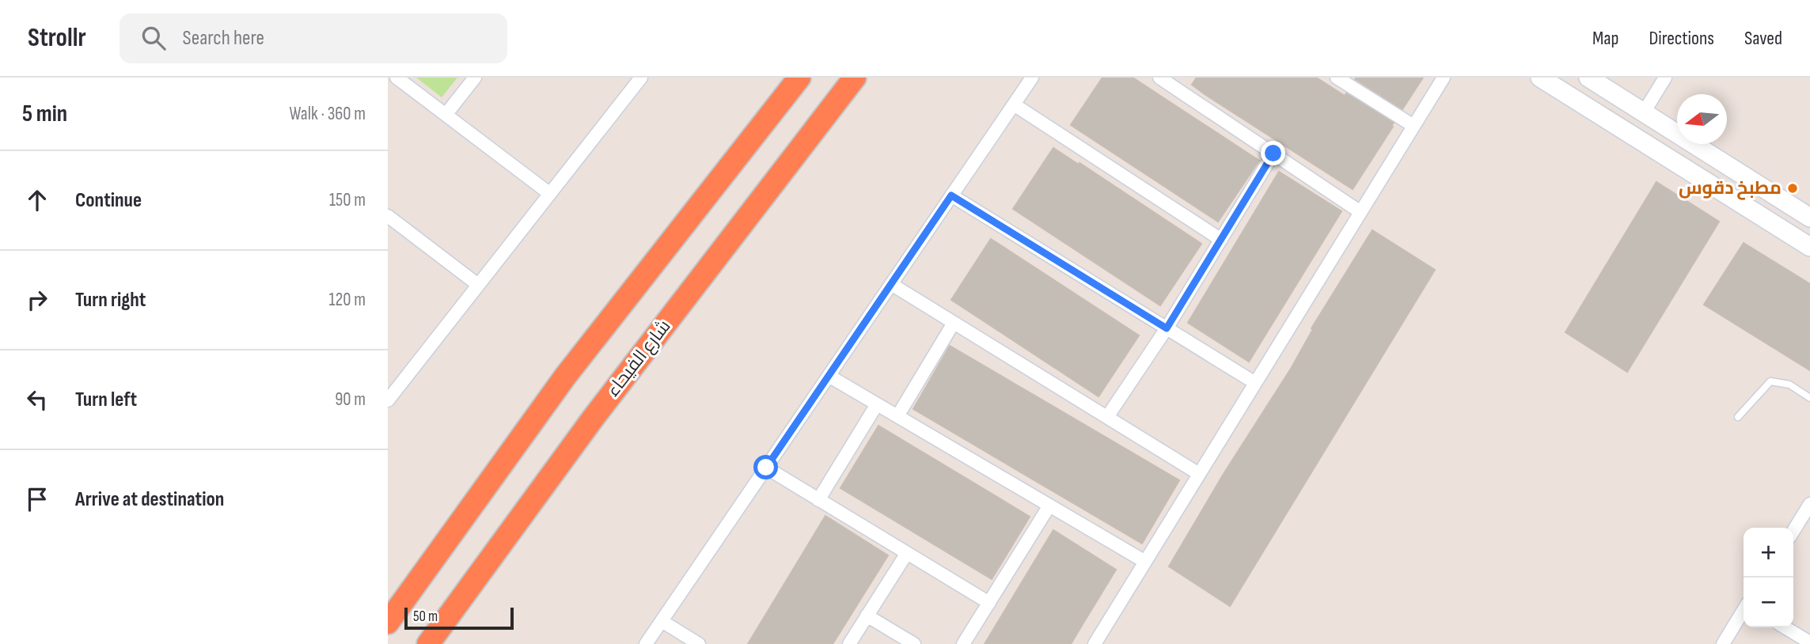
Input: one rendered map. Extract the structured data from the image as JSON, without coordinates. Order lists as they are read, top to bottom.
{
  "streets": {
    "highway": ["شارع الفيحاء"]
  },
  "places": ["مطبخ دقوس"],
  "scale_bar": "50 m",
  "north": "left",
  "page": {
    "header": "Strollr",
    "search": "Search here",
    "nav": ["Map", "Directions", "Saved"],
    "heading": ["5 min", "Walk · 360 m"],
    "list": [
      ["Continue", "150 m"],
      ["Turn right", "120 m"],
      ["Turn left", "90 m"],
      "Arrive at destination"
    ],
    "map_buttons": ["+", "−"],
    "scale": "50 m"
  }
}
